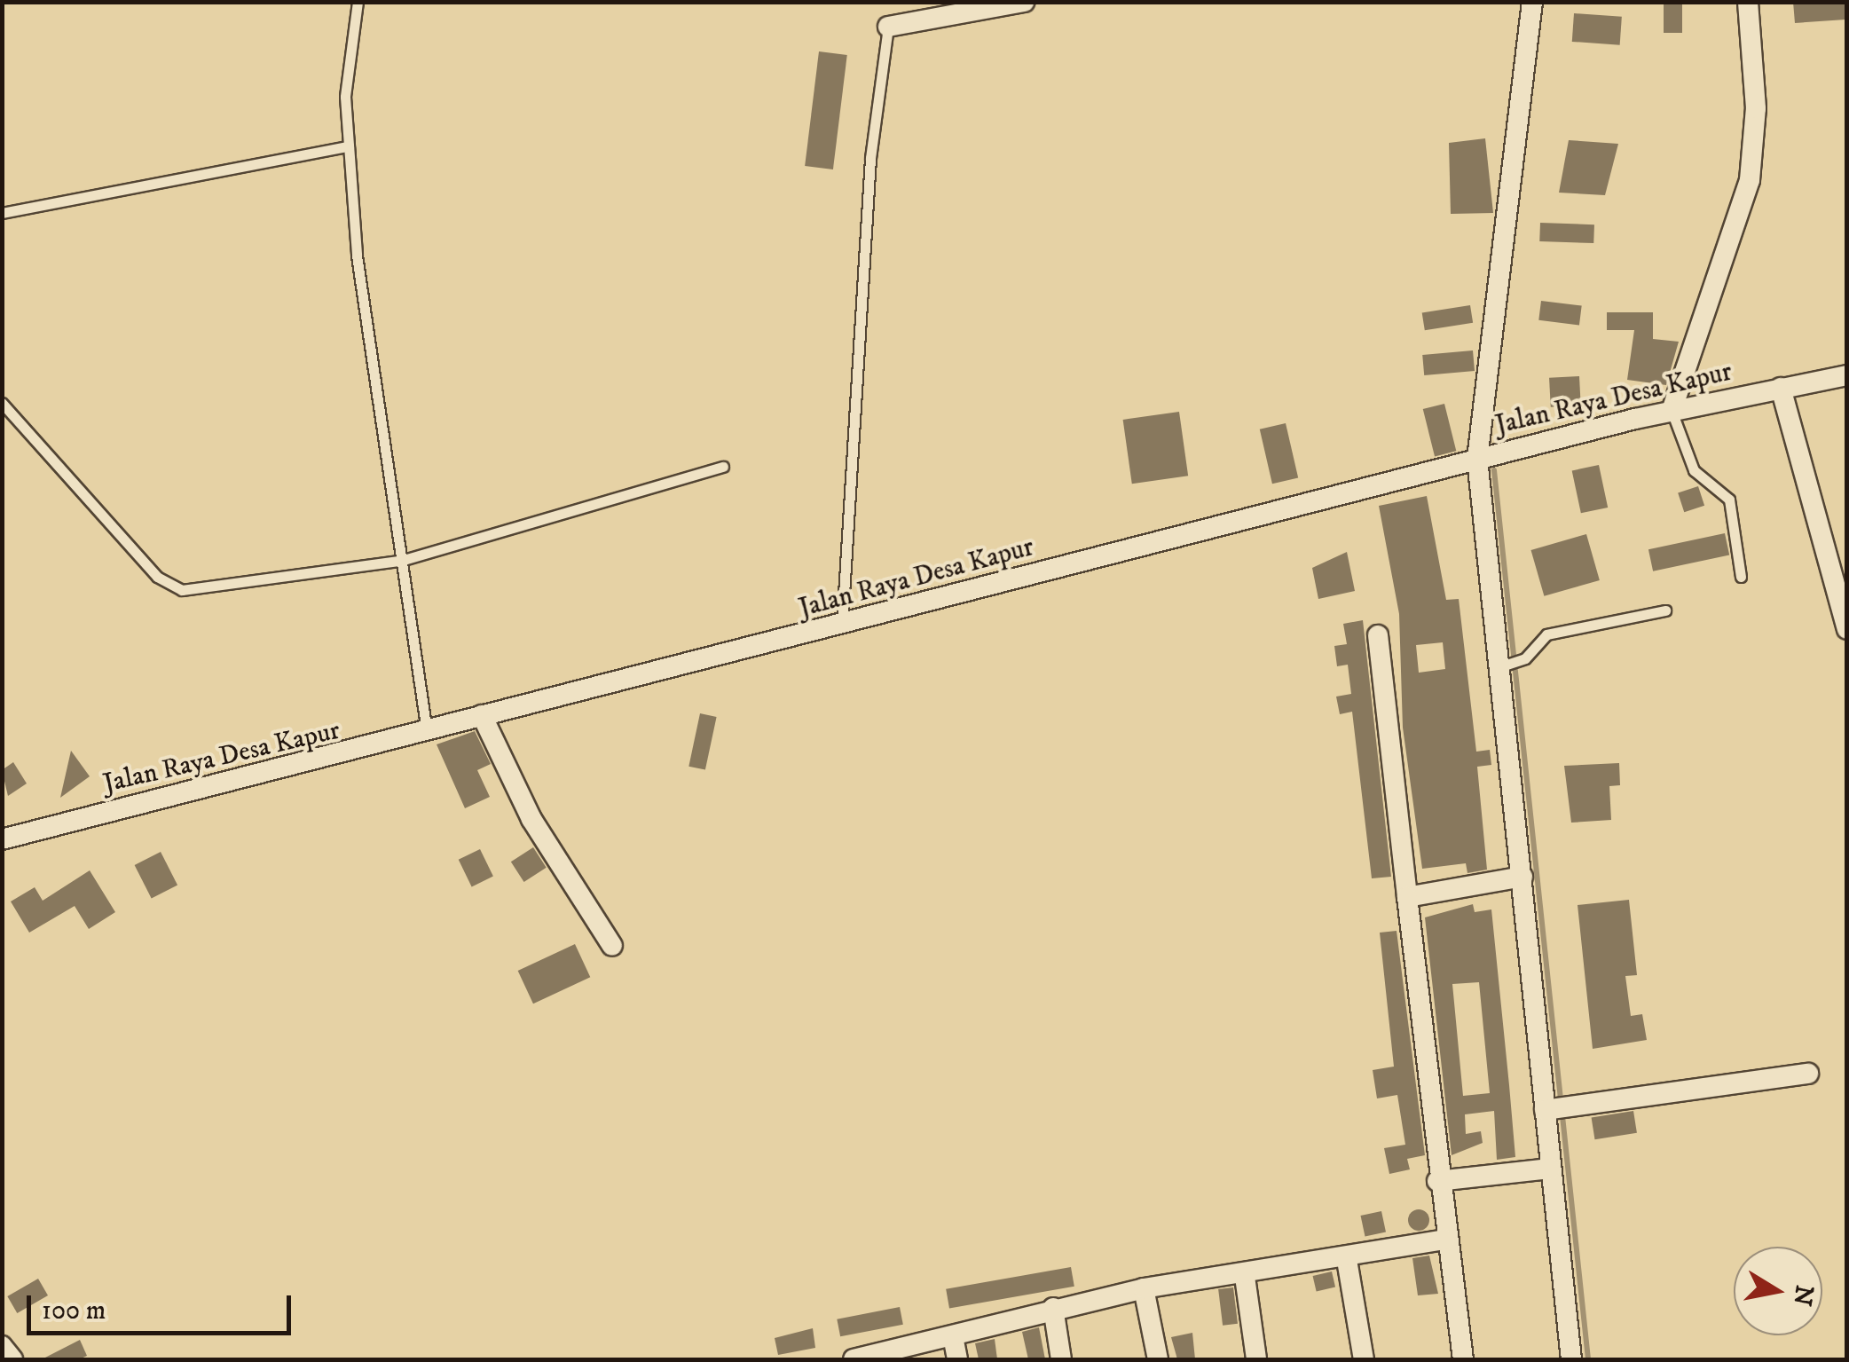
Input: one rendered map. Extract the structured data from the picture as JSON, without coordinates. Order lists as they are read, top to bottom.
{
  "streets": {
    "street": ["Jalan Raya Desa Kapur"]
  },
  "scale_bar": "100 m",
  "north": "right"
}
